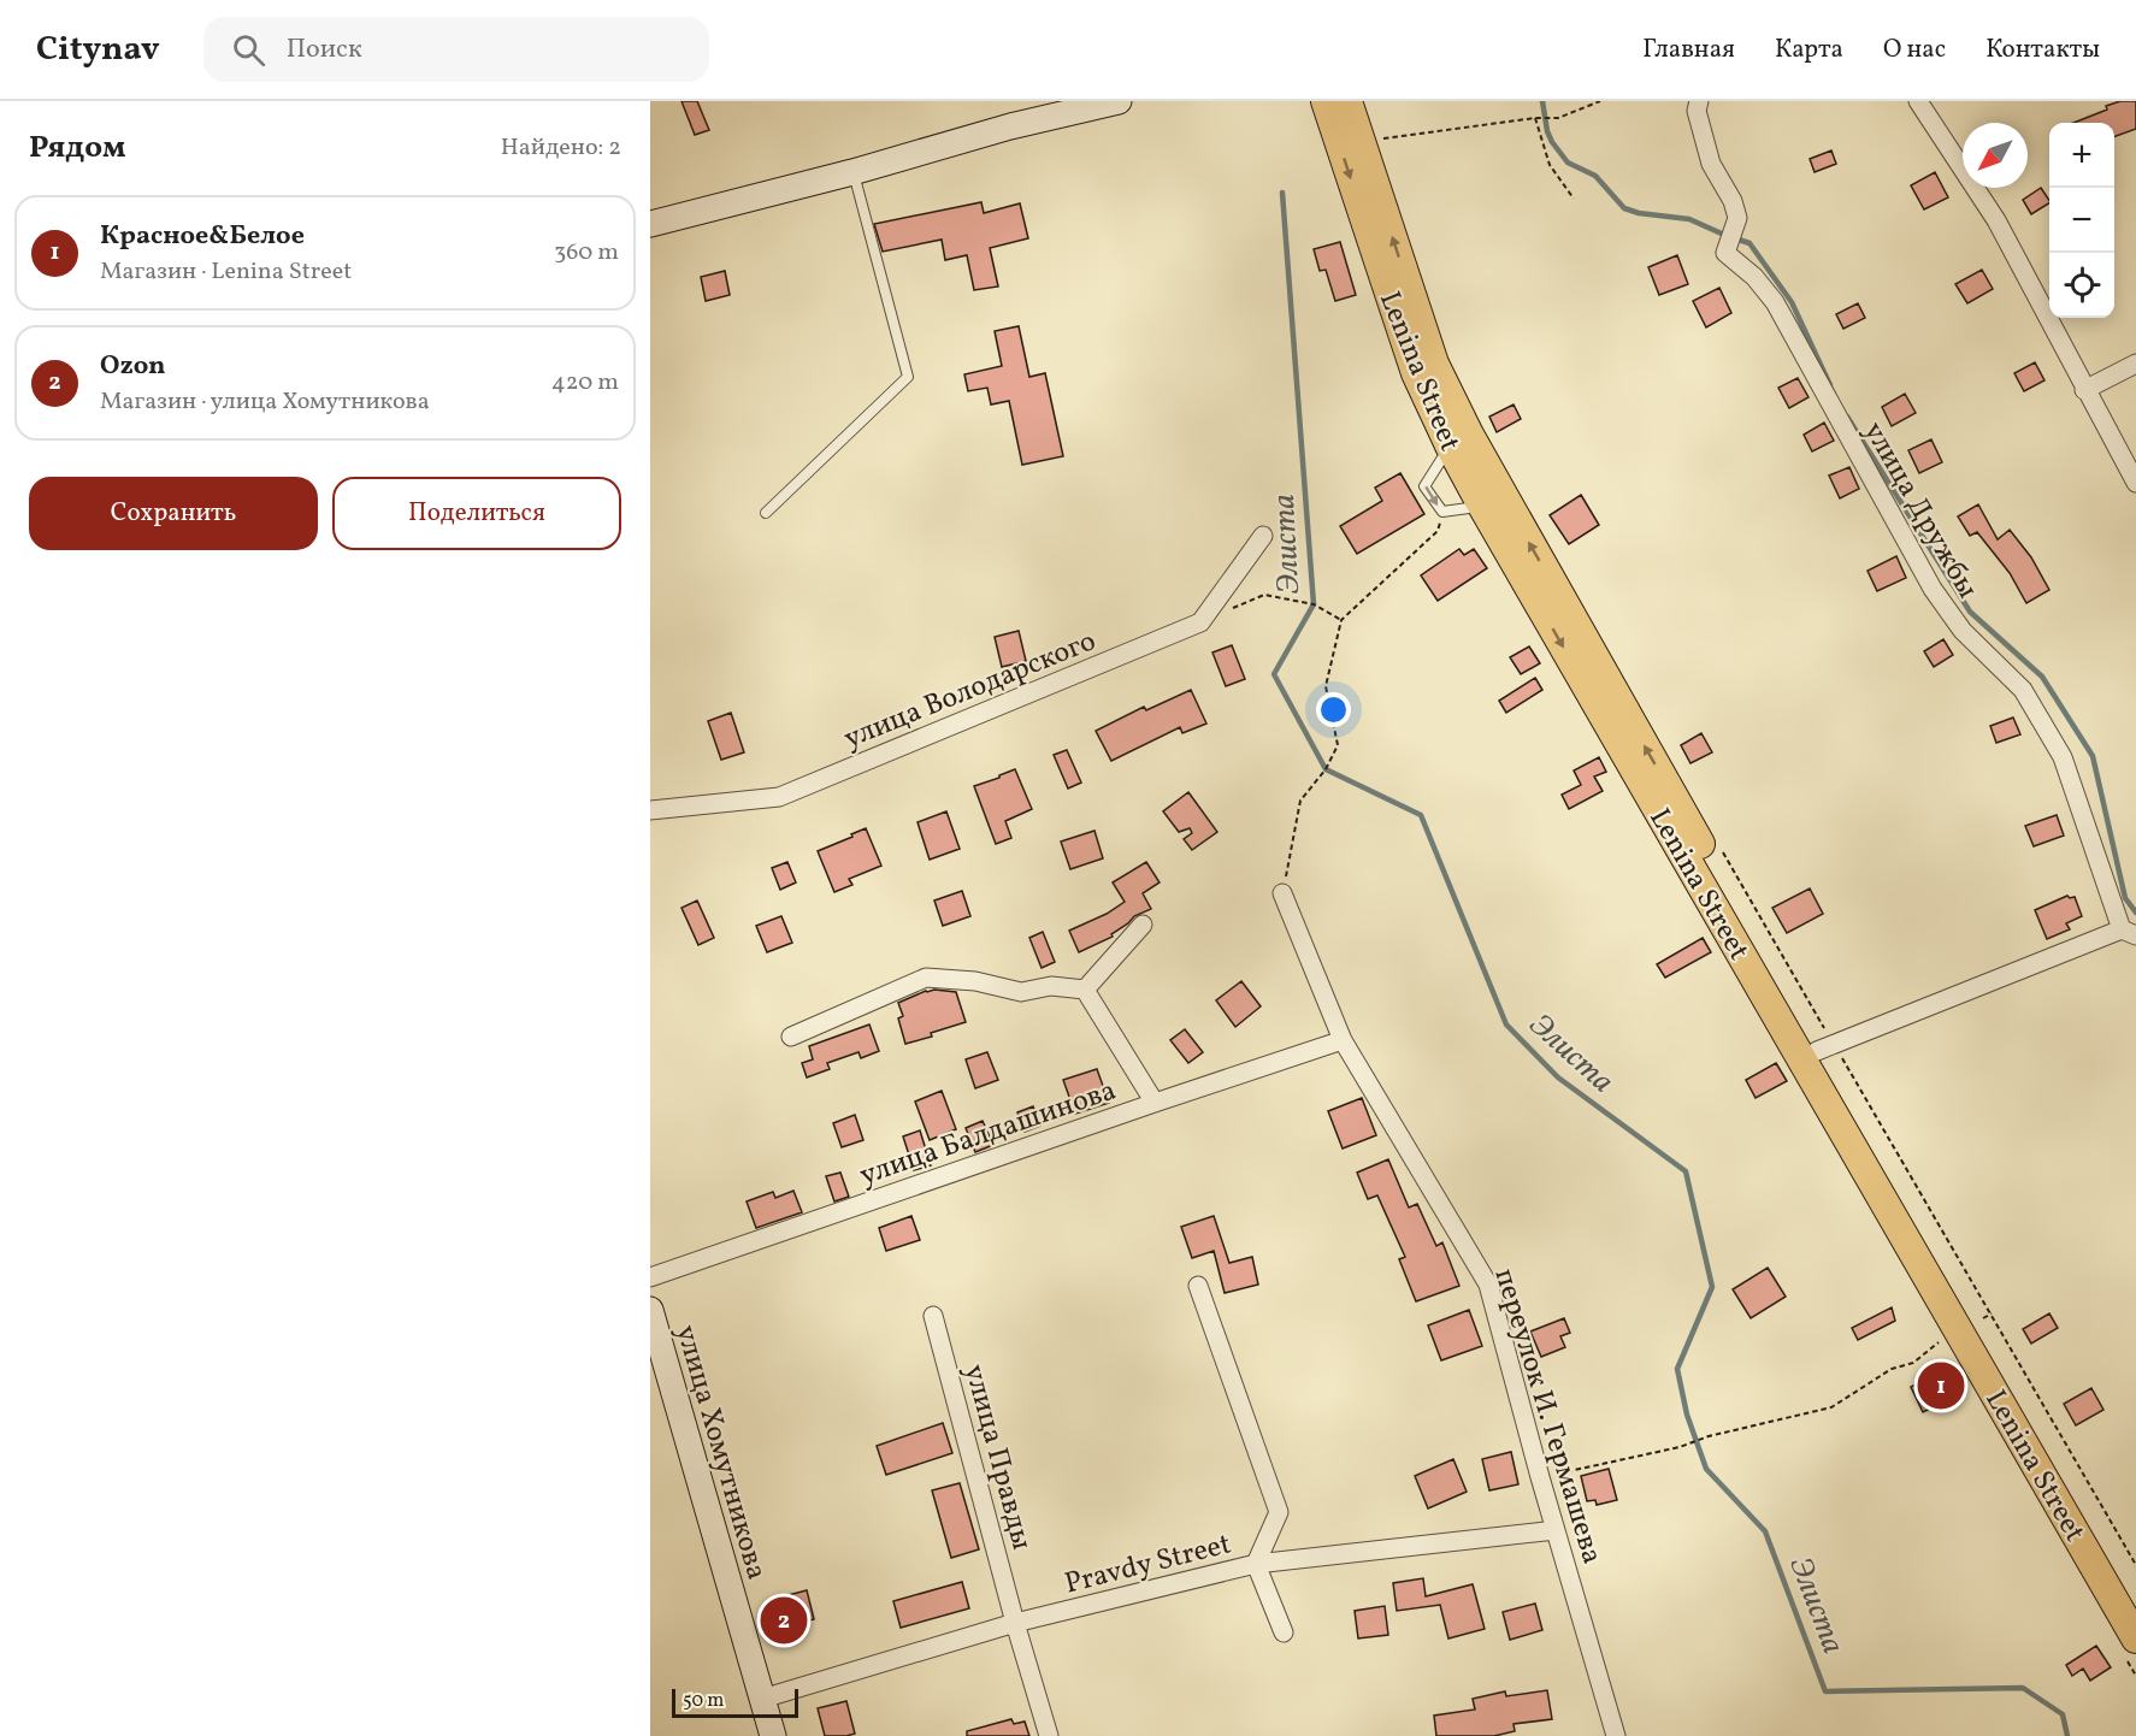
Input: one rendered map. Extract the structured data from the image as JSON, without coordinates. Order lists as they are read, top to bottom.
{
  "streets": {
    "main road": ["Lenina Street"],
    "street": [
      "улица Дружбы",
      "улица Володарского",
      "улица Балдашинова",
      "переулок И. Гермашева",
      "улица Хомутникова",
      "улица Правды",
      "Pravdy Street"
    ]
  },
  "crossings": [
    ["улица Балдашинова", "переулок И. Гермашева"],
    ["переулок И. Гермашева", "Pravdy Street"],
    ["улица Хомутникова", "Pravdy Street"],
    ["улица Правды", "Pravdy Street"]
  ],
  "water": ["Элиста"],
  "scale_bar": "50 m",
  "north": "bottom left",
  "page": {
    "header": "Citynav",
    "search": "Поиск",
    "nav": [
      "Главная",
      "Карта",
      "О нас",
      "Контакты"
    ],
    "heading": ["Рядом", "Найдено: 2"],
    "map_buttons": ["+", "−"],
    "list": [
      {
        "mark": "1",
        "name": "Красное&Белое",
        "note": "Магазин · Lenina Street",
        "value": "360 m"
      },
      {
        "mark": "2",
        "name": "Ozon",
        "note": "Магазин · улица Хомутникова",
        "value": "420 m"
      }
    ],
    "buttons": ["Сохранить", "Поделиться"],
    "pins": ["1", "2"],
    "scale": "50 m"
  }
}
